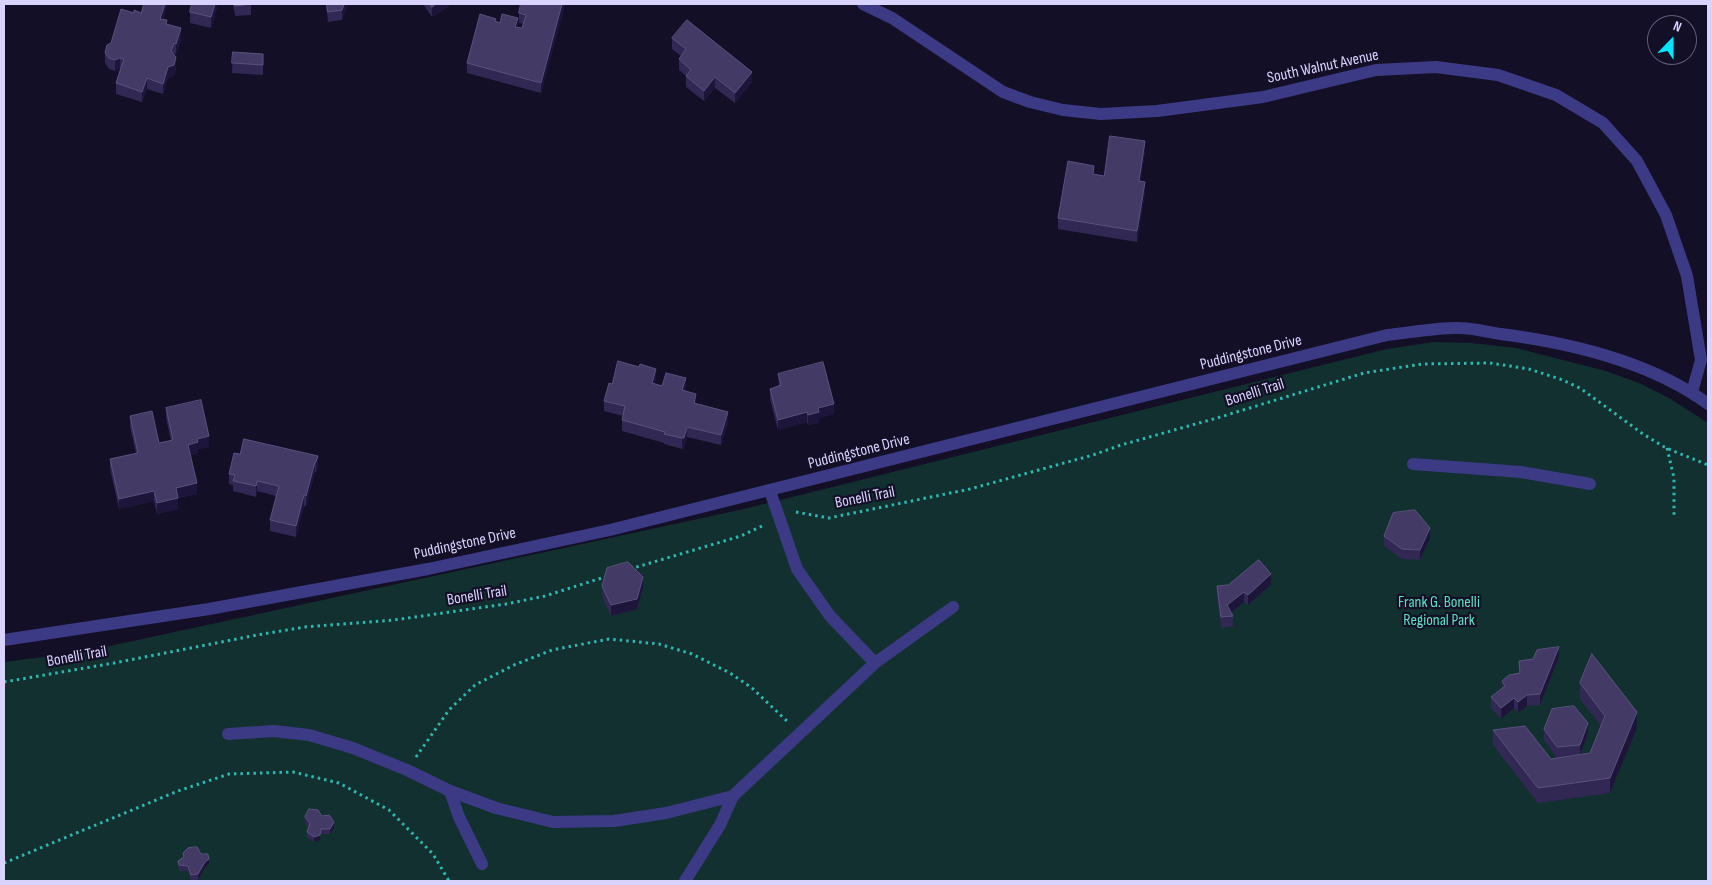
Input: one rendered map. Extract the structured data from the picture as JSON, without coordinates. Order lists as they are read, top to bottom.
{
  "streets": {
    "street": ["South Walnut Avenue", "Puddingstone Drive"],
    "path": ["Bonelli Trail"]
  },
  "crossings": [
    ["South Walnut Avenue", "Puddingstone Drive"]
  ],
  "parks": ["Frank G. Bonelli Regional Park"],
  "north": "top"
}
